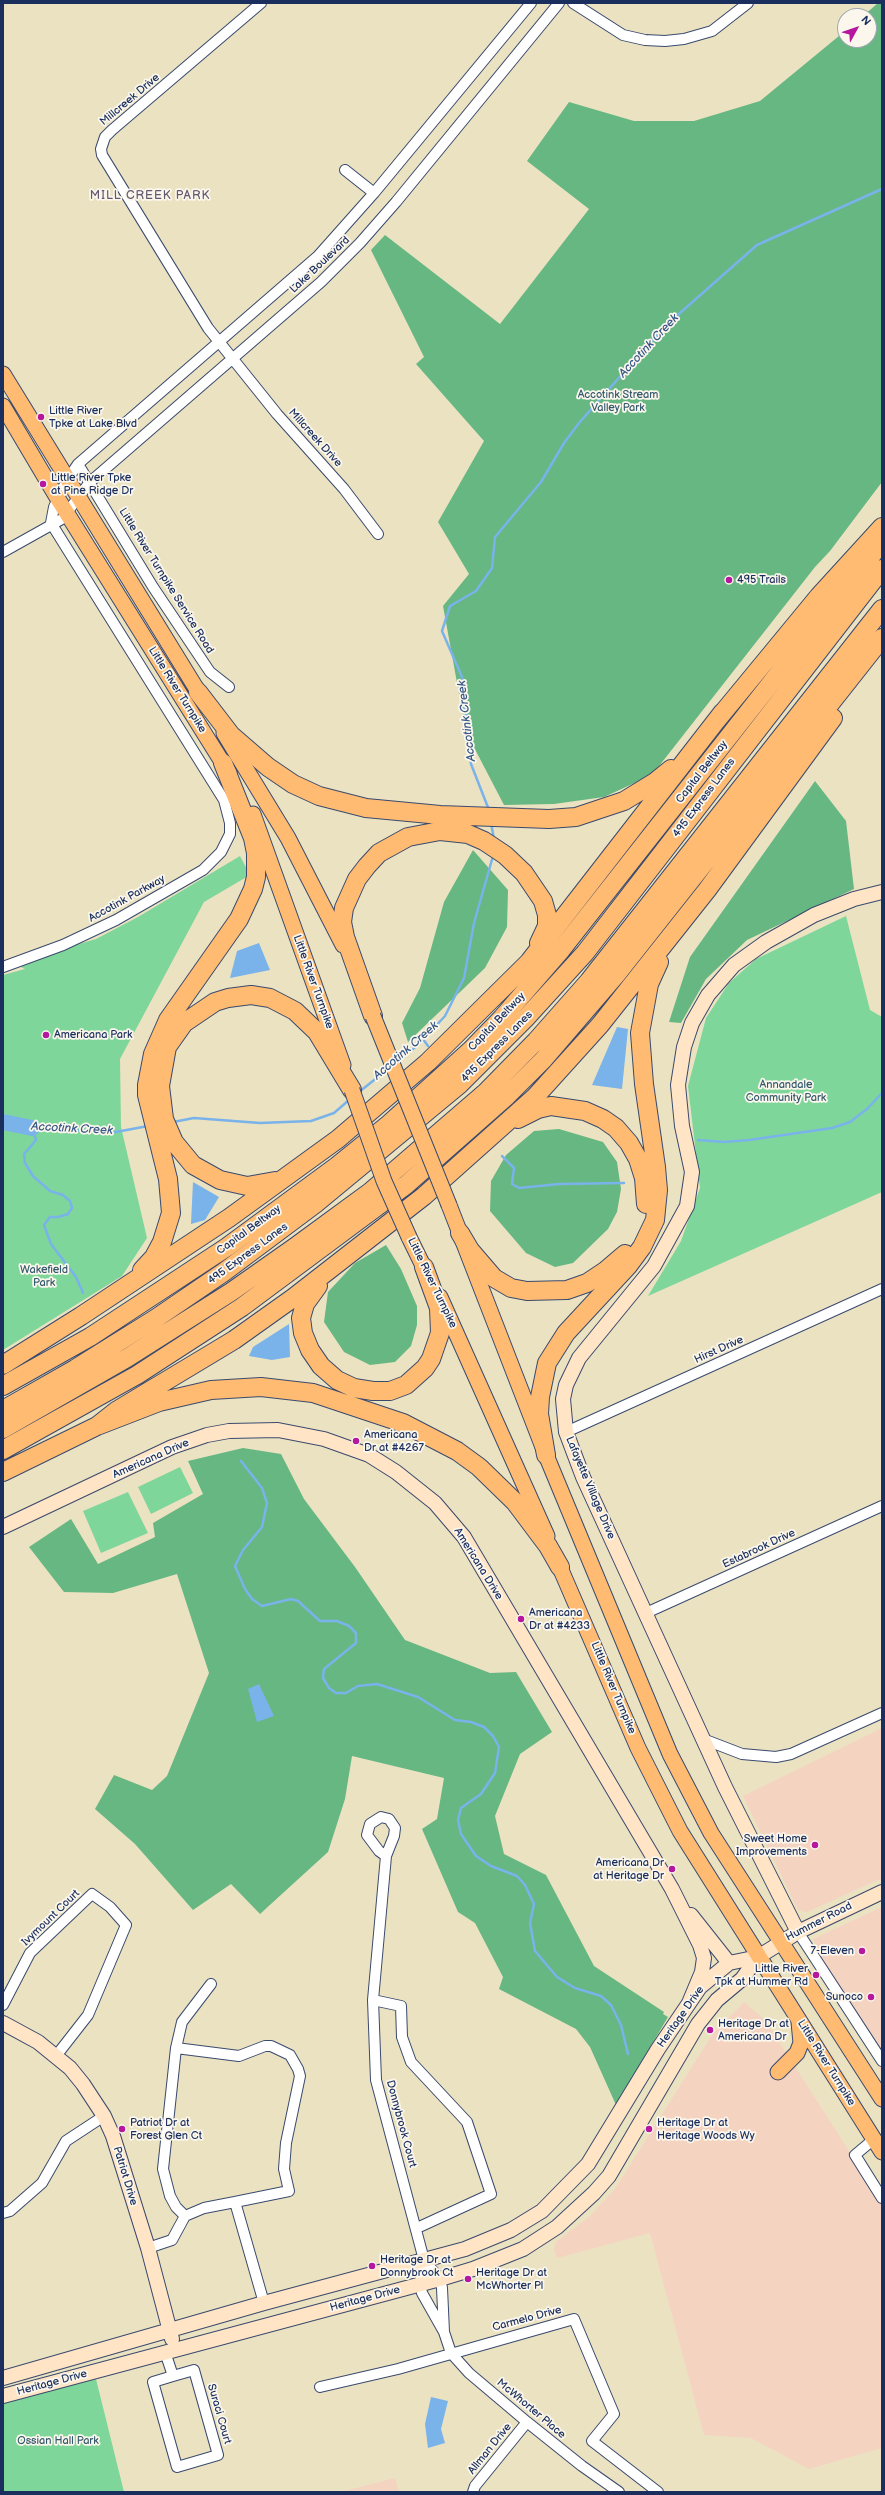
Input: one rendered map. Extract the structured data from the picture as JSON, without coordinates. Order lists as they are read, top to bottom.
{
  "streets": {
    "highway": ["Capital Beltway", "495 Express Lanes"],
    "main road": ["Little River Turnpike"],
    "street": [
      "Millcreek Drive",
      "Lake Boulevard",
      "Little River Turnpike Service Road",
      "Accotink Parkway",
      "Hirst Drive",
      "Americana Drive",
      "Lafayette Village Drive",
      "Estabrook Drive",
      "Ivymount Court",
      "Hummer Road",
      "Heritage Drive",
      "Donnybrook Court",
      "Patriot Drive",
      "Carmelo Drive",
      "McWhorter Place",
      "Suraci Court",
      "Allman Drive"
    ]
  },
  "crossings": [
    ["Millcreek Drive", "Lake Boulevard"],
    ["Lake Boulevard", "Little River Turnpike Service Road"],
    ["Lake Boulevard", "Little River Turnpike"],
    ["Lake Boulevard", "Accotink Parkway"],
    ["Little River Turnpike", "Hummer Road"],
    ["Little River Turnpike", "Heritage Drive"],
    ["Hirst Drive", "Lafayette Village Drive"],
    ["Americana Drive", "Heritage Drive"],
    ["Lafayette Village Drive", "Estabrook Drive"],
    ["Lafayette Village Drive", "Hummer Road"],
    ["Ivymount Court", "Patriot Drive"],
    ["Hummer Road", "Heritage Drive"],
    ["Heritage Drive", "Donnybrook Court"],
    ["Heritage Drive", "Patriot Drive"],
    ["Heritage Drive", "McWhorter Place"],
    ["Carmelo Drive", "McWhorter Place"],
    ["McWhorter Place", "Allman Drive"]
  ],
  "districts": ["MILL CREEK PARK"],
  "water": ["Accotink Creek"],
  "parks": [
    "Accotink Stream Valley Park",
    "Annandale Community Park",
    "Wakefield Park",
    "Ossian Hall Park"
  ],
  "places": [
    "Little River Tpke at Lake Blvd",
    "Little River Tpke at Pine Ridge Dr",
    "495 Trails",
    "Americana Park",
    "Americana Dr at #4267",
    "Americana Dr at #4233",
    "Sweet Home Improvements",
    "Americana Dr at Heritage Dr",
    "7-Eleven",
    "Little River Tpk at Hummer Rd",
    "Sunoco",
    "Heritage Dr at Americana Dr",
    "Patriot Dr at Forest Glen Ct",
    "Heritage Dr at Heritage Woods Wy",
    "Heritage Dr at Donnybrook Ct",
    "Heritage Dr at McWhorter Pl"
  ],
  "north": "top right"
}
